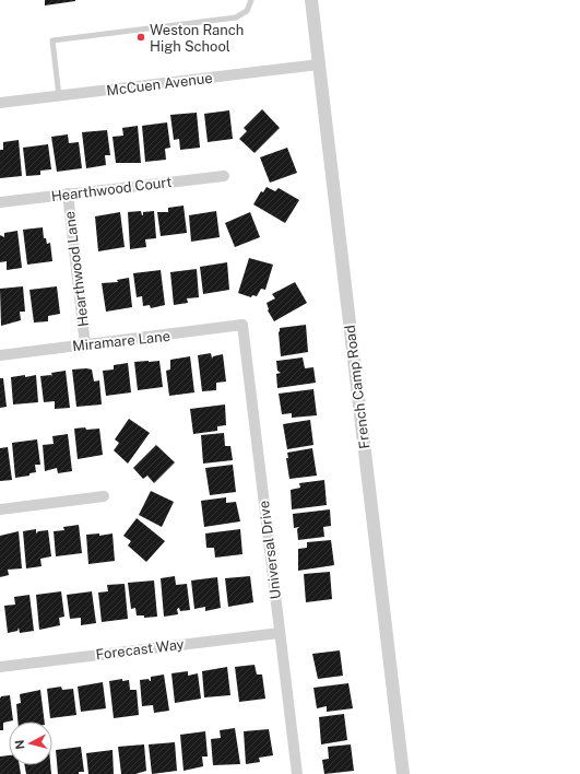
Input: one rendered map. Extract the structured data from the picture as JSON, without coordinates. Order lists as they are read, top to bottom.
{
  "streets": {
    "street": [
      "McCuen Avenue",
      "Hearthwood Court",
      "Hearthwood Lane",
      "Miramare Lane",
      "French Camp Road",
      "Universal Drive",
      "Forecast Way"
    ]
  },
  "crossings": [
    ["McCuen Avenue", "French Camp Road"],
    ["Hearthwood Court", "Hearthwood Lane"],
    ["Hearthwood Lane", "Miramare Lane"],
    ["Miramare Lane", "Universal Drive"],
    ["Universal Drive", "Forecast Way"]
  ],
  "places": ["Weston Ranch High School"],
  "north": "left"
}
